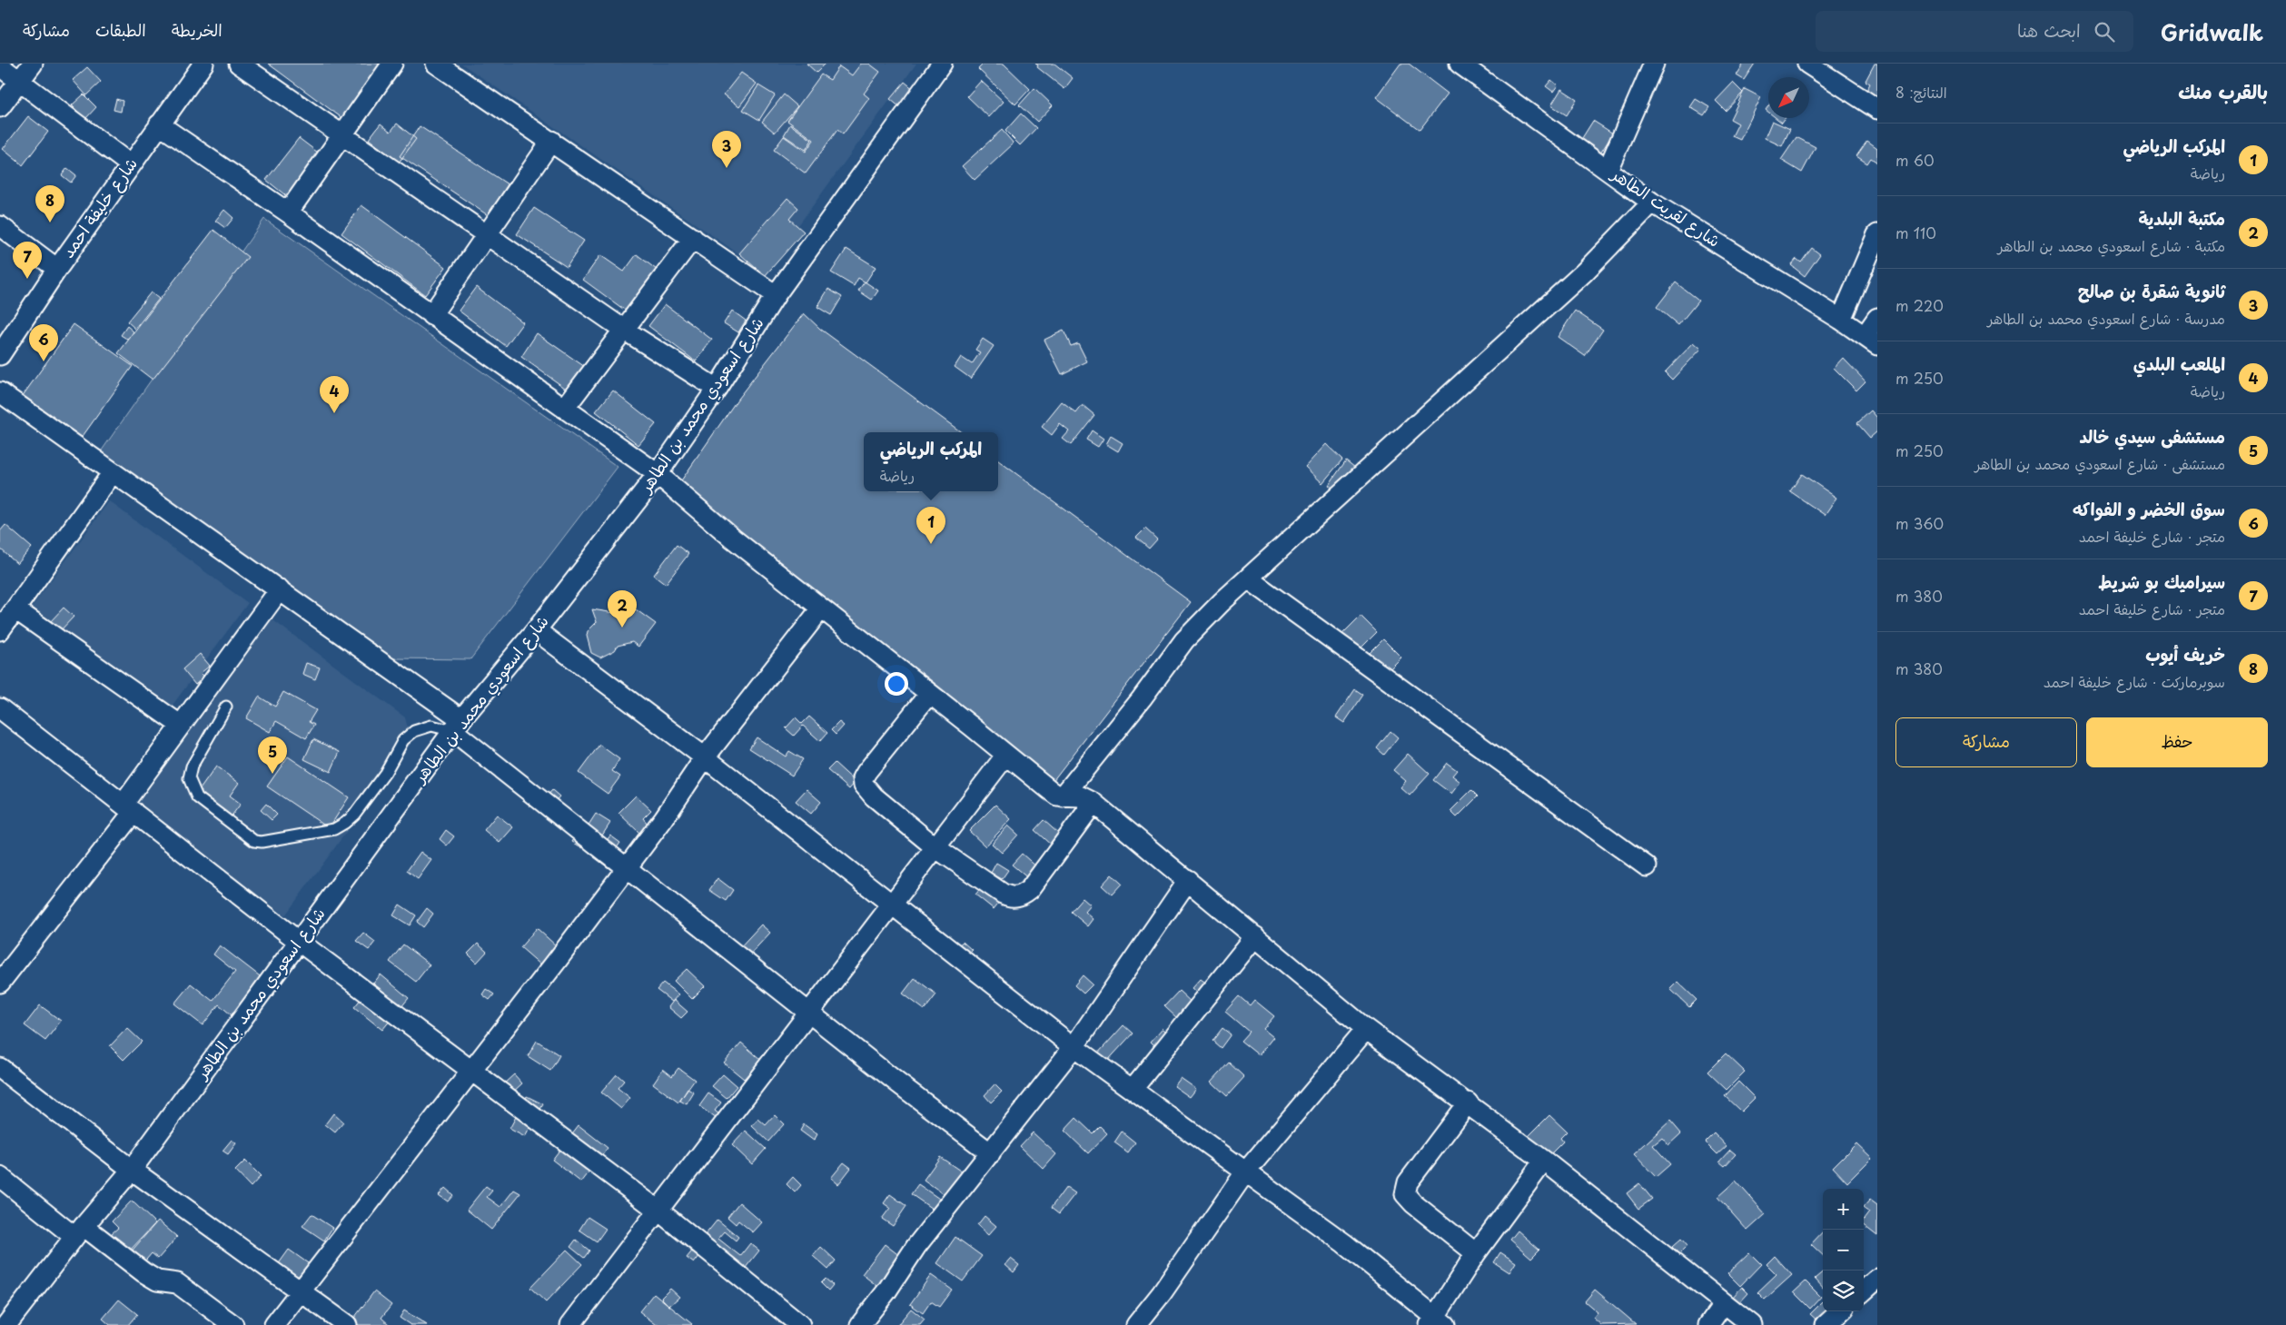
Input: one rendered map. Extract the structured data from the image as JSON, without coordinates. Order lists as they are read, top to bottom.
{
  "streets": {
    "street": ["شارع خليفة احمد", "شارع لقريت الطاهر", "شارع اسعودي محمد بن الطاهر"]
  },
  "north": "bottom left",
  "page": {
    "header": "Gridwalk",
    "search": "ابحث هنا",
    "nav": ["الخريطة", "الطبقات", "مشاركة"],
    "heading": ["بالقرب منك", "النتائج: 8"],
    "list": [
      {
        "mark": "1",
        "name": "المركب الرياضي",
        "note": "رياضة",
        "value": "60 m"
      },
      {
        "mark": "2",
        "name": "مكتبة البلدية",
        "note": "مكتبة · شارع اسعودي محمد بن الطاهر",
        "value": "110 m"
      },
      {
        "mark": "3",
        "name": "ثانوية شقرة بن صالح",
        "note": "مدرسة · شارع اسعودي محمد بن الطاهر",
        "value": "220 m"
      },
      {
        "mark": "4",
        "name": "الملعب البلدي",
        "note": "رياضة",
        "value": "250 m"
      },
      {
        "mark": "5",
        "name": "مستشفى سيدي خالد",
        "note": "مستشفى · شارع اسعودي محمد بن الطاهر",
        "value": "250 m"
      },
      {
        "mark": "6",
        "name": "سوق الخضر و الفواكه",
        "note": "متجر · شارع خليفة احمد",
        "value": "360 m"
      },
      {
        "mark": "7",
        "name": "سيراميك بو شريط",
        "note": "متجر · شارع خليفة احمد",
        "value": "380 m"
      },
      {
        "mark": "8",
        "name": "خريف أيوب",
        "note": "سوبرماركت · شارع خليفة احمد",
        "value": "380 m"
      }
    ],
    "pins": [
      "3",
      "8",
      "7",
      "6",
      "4",
      "1",
      "2",
      "5"
    ],
    "popup": ["المركب الرياضي", "رياضة"],
    "buttons": ["حفظ", "مشاركة"],
    "map_buttons": ["+", "−"]
  }
}
